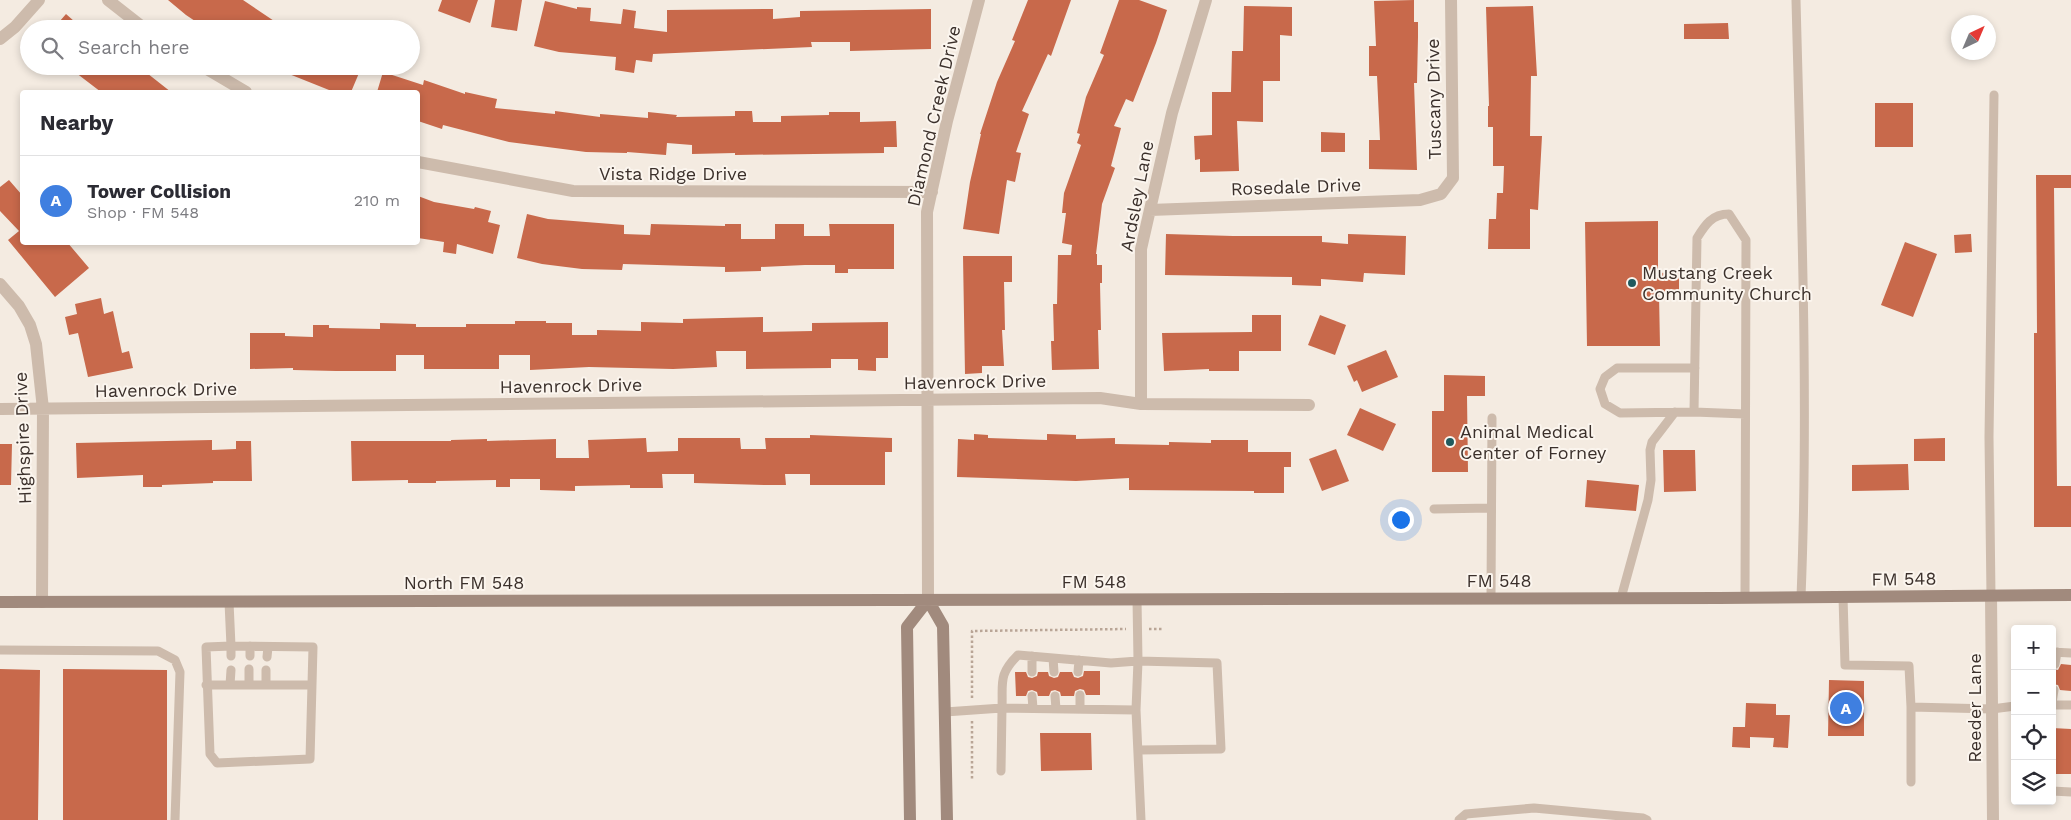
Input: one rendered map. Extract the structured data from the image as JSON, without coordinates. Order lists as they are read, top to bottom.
{
  "streets": {
    "main road": ["FM 548", "North FM 548"],
    "street": [
      "Tuscany Drive",
      "Diamond Creek Drive",
      "Vista Ridge Drive",
      "Rosedale Drive",
      "Ardsley Lane",
      "Havenrock Drive",
      "Highspire Drive",
      "Reeder Lane"
    ]
  },
  "crossings": [
    ["Tuscany Drive", "Rosedale Drive"],
    ["Diamond Creek Drive", "Vista Ridge Drive"],
    ["Diamond Creek Drive", "Havenrock Drive"],
    ["Diamond Creek Drive", "FM 548"],
    ["Diamond Creek Drive", "North FM 548"],
    ["Rosedale Drive", "Ardsley Lane"],
    ["Ardsley Lane", "Havenrock Drive"],
    ["Havenrock Drive", "Highspire Drive"],
    ["Highspire Drive", "North FM 548"],
    ["FM 548", "North FM 548"],
    ["FM 548", "Reeder Lane"]
  ],
  "places": ["Mustang Creek Community Church", "Animal Medical Center of Forney"],
  "north": "top right",
  "page": {
    "search": "Search here",
    "heading": "Nearby",
    "list": [
      {
        "mark": "A",
        "name": "Tower Collision",
        "note": "Shop · FM 548",
        "value": "210 m"
      }
    ],
    "map_buttons": ["+", "−"],
    "pins": "A"
  }
}
